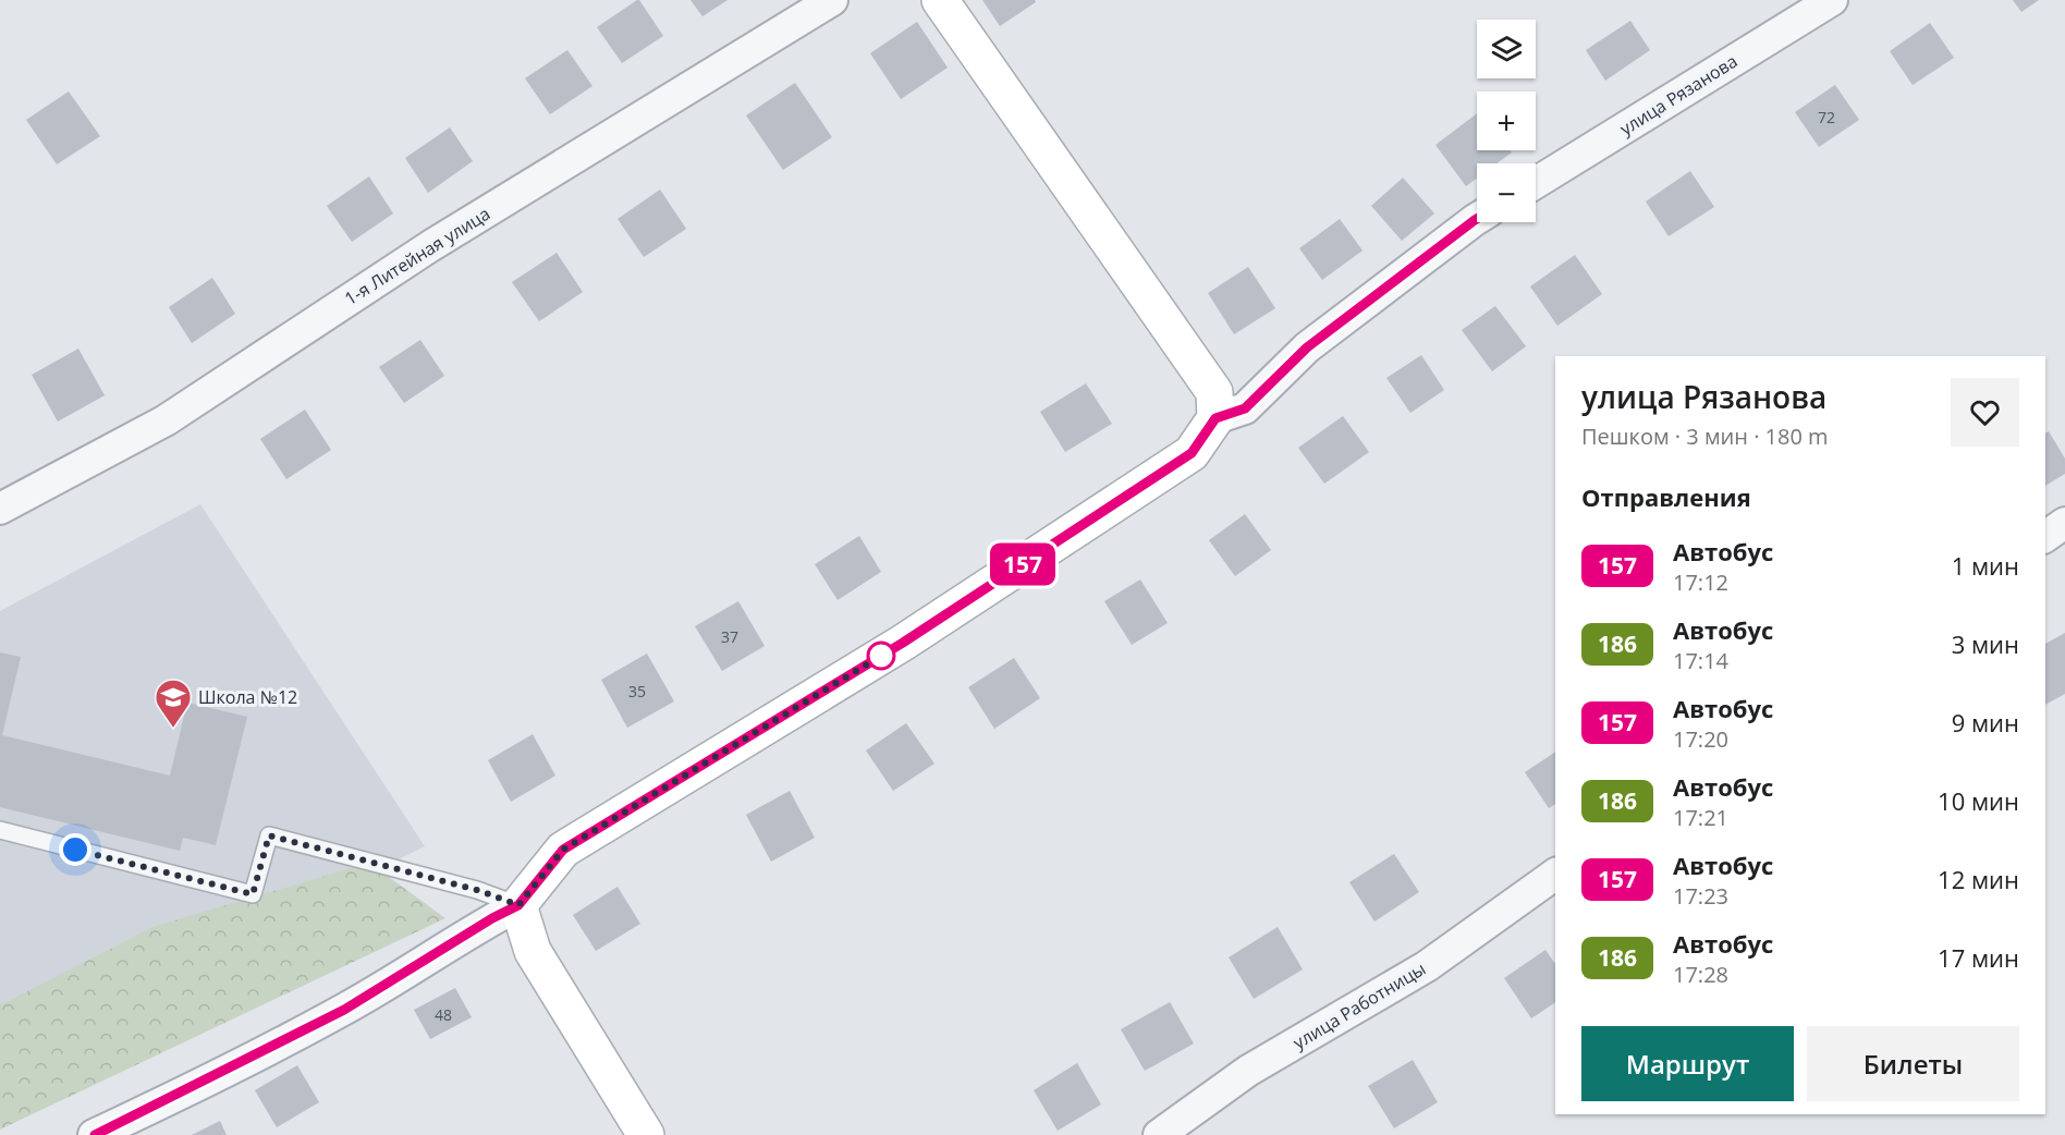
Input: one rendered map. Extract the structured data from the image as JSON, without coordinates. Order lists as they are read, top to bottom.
{
  "streets": {
    "street": ["улица Рязанова", "1-я Литейная улица", "улица Работницы"]
  },
  "places": {
    "school or university": ["Школа №12"]
  },
  "lines": ["bus line 157"],
  "house_numbers": [
    "72",
    "37",
    "35",
    "48"
  ],
  "page": {
    "on_map": "157",
    "map_buttons": ["+", "−"],
    "heading": [
      ["улица Рязанова", "Пешком · 3 мин · 180 m"],
      "Отправления"
    ],
    "list": [
      {
        "mark": "157",
        "name": "Автобус",
        "note": "17:12",
        "value": "1 мин"
      },
      {
        "mark": "186",
        "name": "Автобус",
        "note": "17:14",
        "value": "3 мин"
      },
      {
        "mark": "157",
        "name": "Автобус",
        "note": "17:20",
        "value": "9 мин"
      },
      {
        "mark": "186",
        "name": "Автобус",
        "note": "17:21",
        "value": "10 мин"
      },
      {
        "mark": "157",
        "name": "Автобус",
        "note": "17:23",
        "value": "12 мин"
      },
      {
        "mark": "186",
        "name": "Автобус",
        "note": "17:28",
        "value": "17 мин"
      }
    ],
    "buttons": ["Маршрут", "Билеты"]
  }
}
